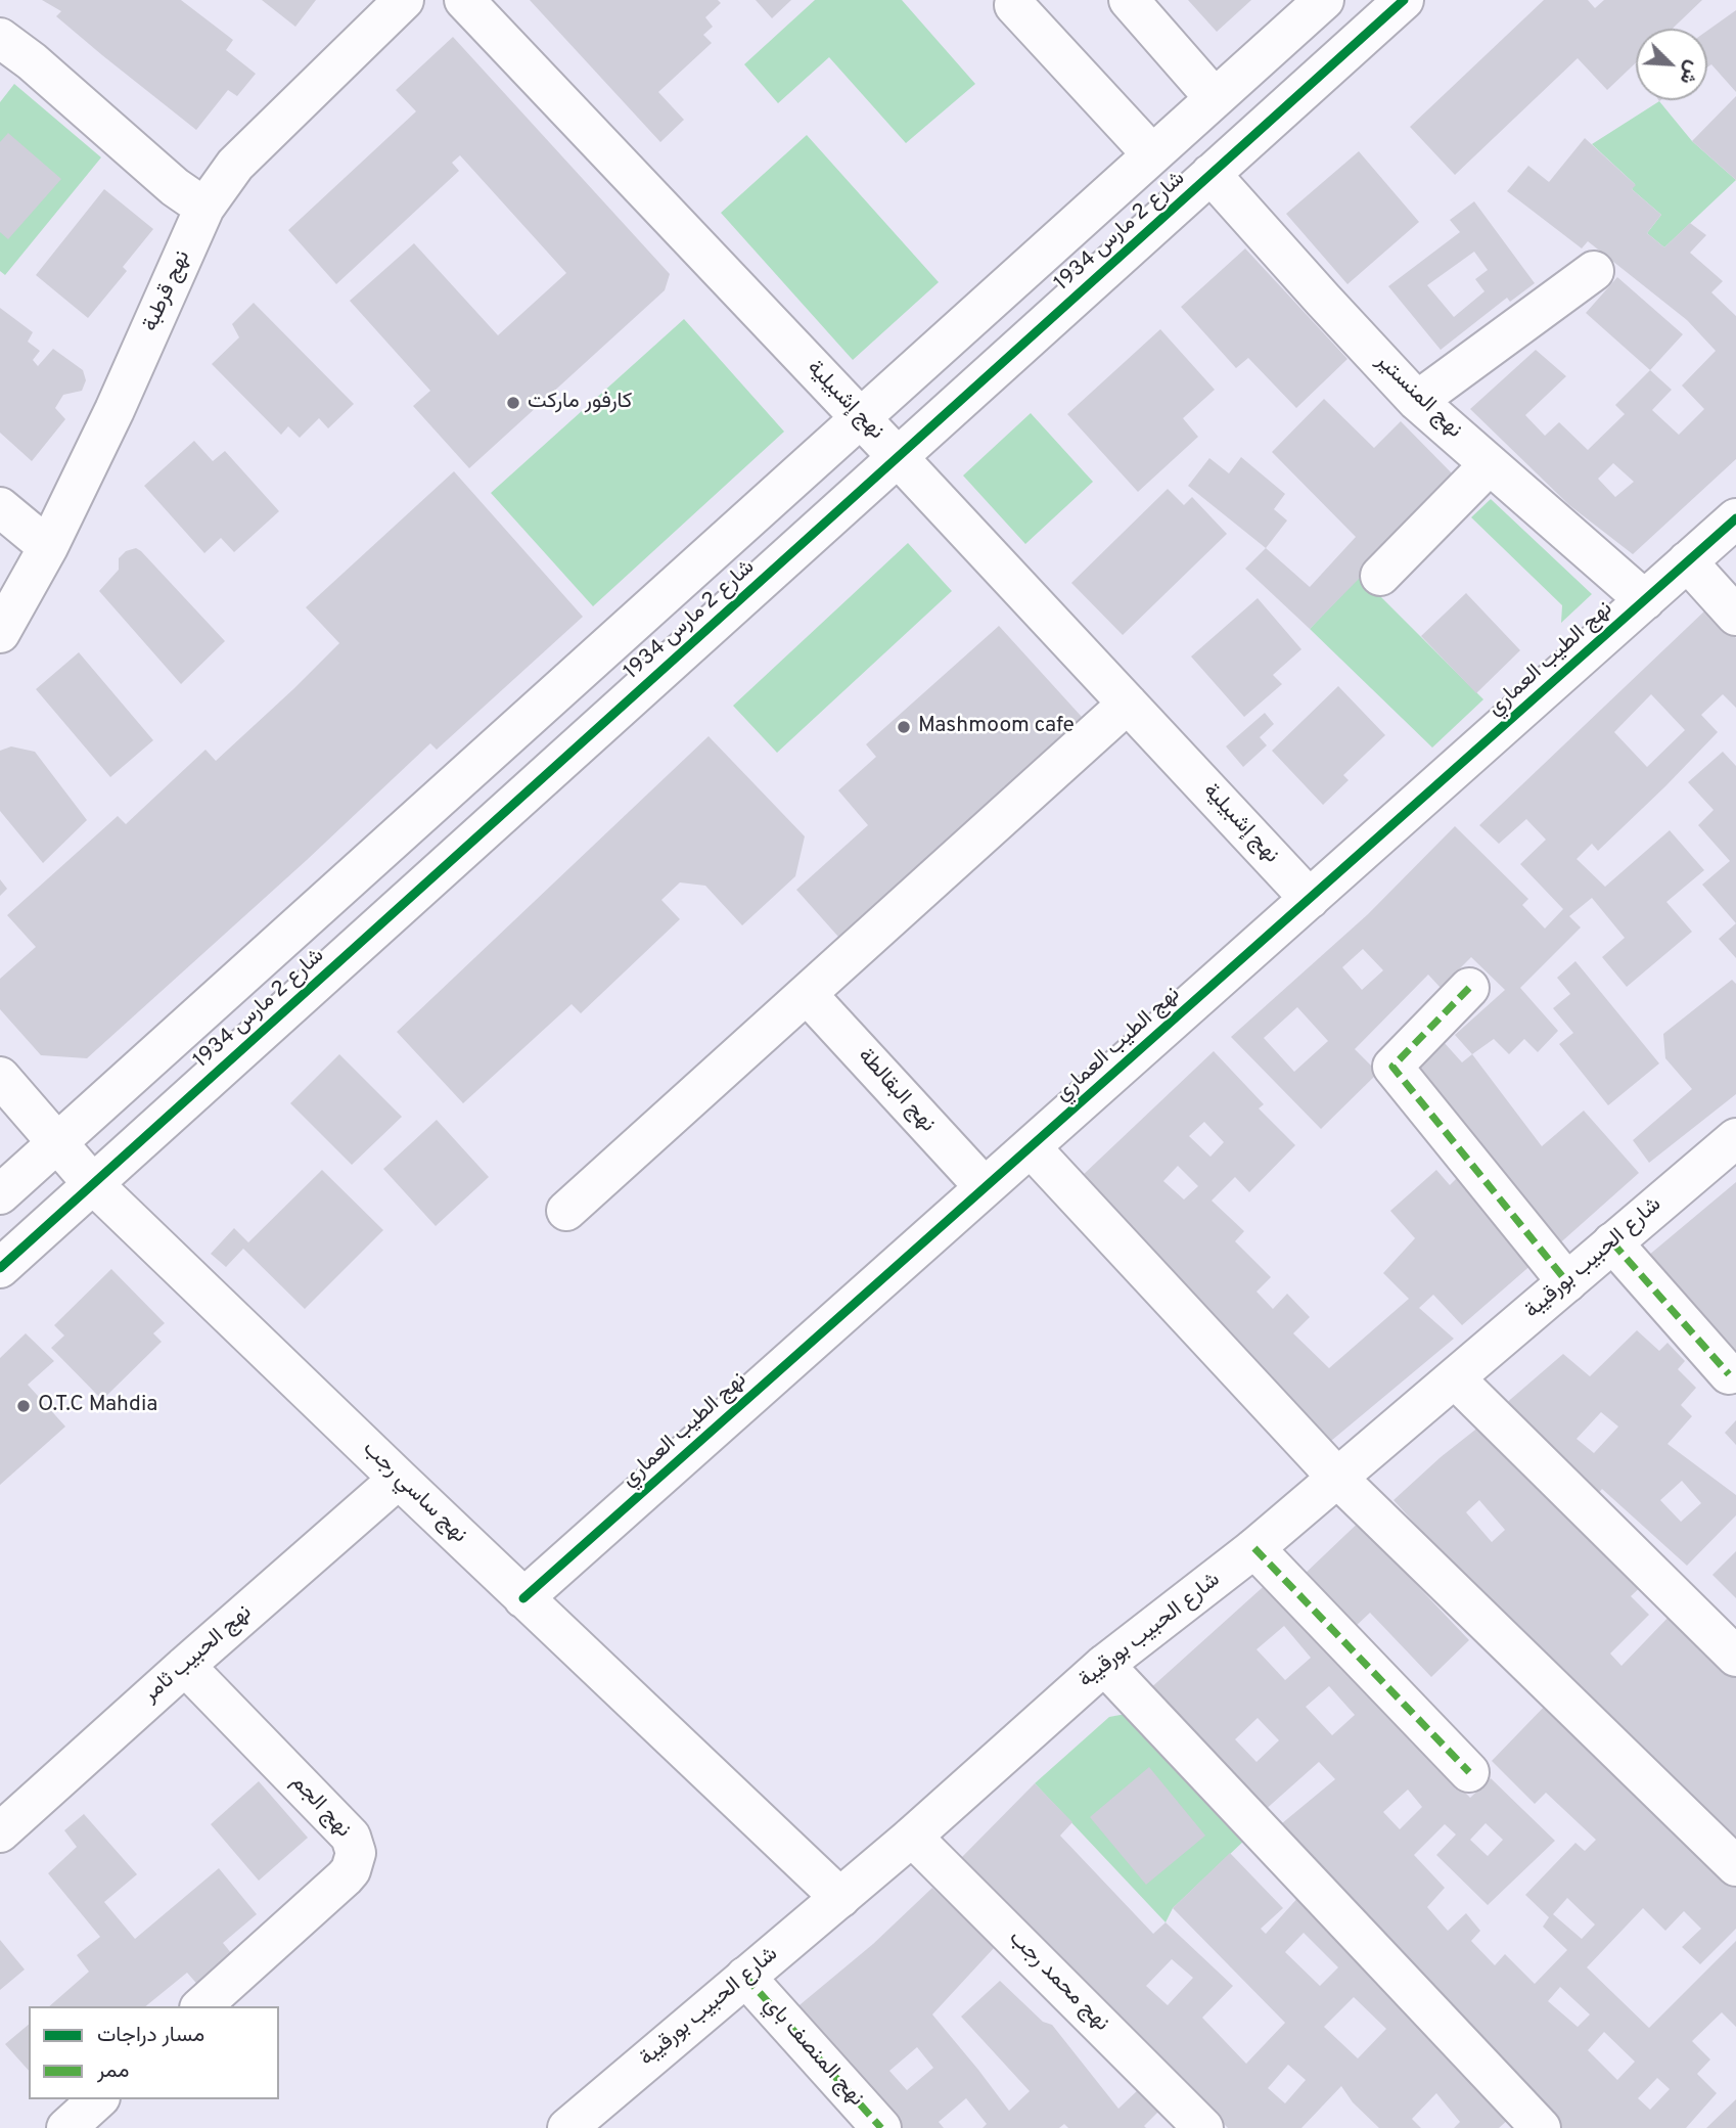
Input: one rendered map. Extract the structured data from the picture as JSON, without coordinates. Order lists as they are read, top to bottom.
{
  "streets": {
    "street": [
      "شارع 2 مارس 1934",
      "نهج قرطبة",
      "نهج المنستير",
      "نهج إشبيلية",
      "نهج الطيب العماري",
      "نهج البقالطة",
      "شارع الحبيب بورقيبة",
      "نهج ساسي رجب",
      "نهج الحبيب ثامر",
      "نهج الجم",
      "نهج محمد رجب",
      "نهج المنصف باي"
    ]
  },
  "crossings": [
    ["شارع 2 مارس 1934", "نهج المنستير"],
    ["شارع 2 مارس 1934", "نهج إشبيلية"],
    ["شارع 2 مارس 1934", "نهج ساسي رجب"],
    ["نهج المنستير", "نهج الطيب العماري"],
    ["نهج إشبيلية", "نهج الطيب العماري"],
    ["نهج الطيب العماري", "نهج البقالطة"],
    ["نهج الطيب العماري", "نهج ساسي رجب"],
    ["شارع الحبيب بورقيبة", "نهج ساسي رجب"],
    ["شارع الحبيب بورقيبة", "نهج محمد رجب"],
    ["شارع الحبيب بورقيبة", "نهج المنصف باي"],
    ["نهج ساسي رجب", "نهج الحبيب ثامر"],
    ["نهج الحبيب ثامر", "نهج الجم"]
  ],
  "places": ["كارفور ماركت", "Mashmoom cafe", "O.T.C Mahdia"],
  "legend": ["مسار دراجات", "ممر"],
  "north": "bottom right"
}
